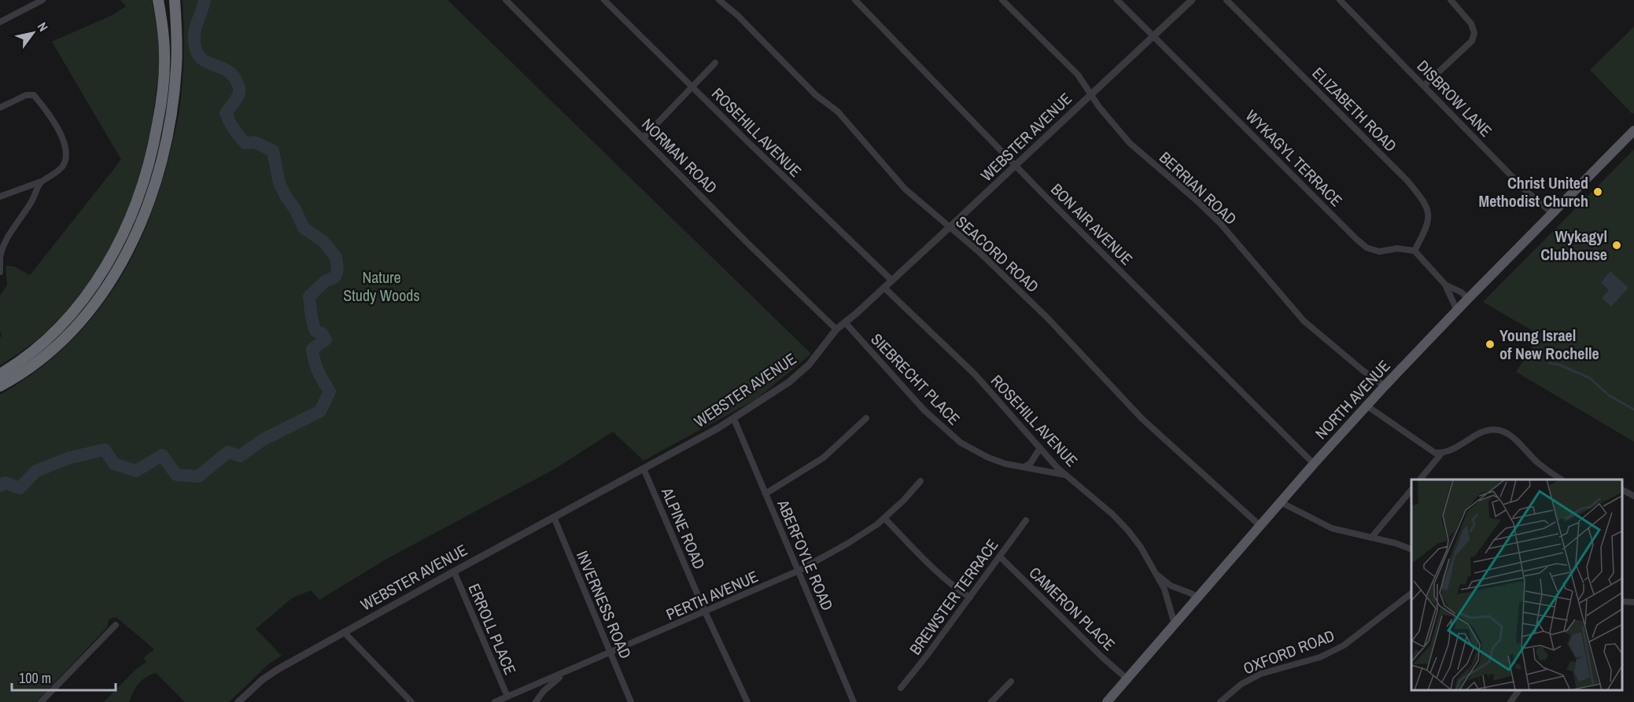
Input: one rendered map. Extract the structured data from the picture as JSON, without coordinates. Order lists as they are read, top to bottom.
{
  "streets": {
    "main road": ["NORTH AVENUE"],
    "street": [
      "DISBROW LANE",
      "ELIZABETH ROAD",
      "ROSEHILL AVENUE",
      "WEBSTER AVENUE",
      "NORMAN ROAD",
      "WYKAGYL TERRACE",
      "BERRIAN ROAD",
      "BON AIR AVENUE",
      "SEACORD ROAD",
      "SIEBRECHT PLACE",
      "ALPINE ROAD",
      "ABERFOYLE ROAD",
      "PERTH AVENUE",
      "BREWSTER TERRACE",
      "INVERNESS ROAD",
      "CAMERON PLACE",
      "ERROLL PLACE",
      "OXFORD ROAD"
    ]
  },
  "crossings": [
    ["DISBROW LANE", "NORTH AVENUE"],
    ["ELIZABETH ROAD", "WYKAGYL TERRACE"],
    ["ROSEHILL AVENUE", "WEBSTER AVENUE"],
    ["ROSEHILL AVENUE", "SIEBRECHT PLACE"],
    ["ROSEHILL AVENUE", "NORTH AVENUE"],
    ["WEBSTER AVENUE", "NORMAN ROAD"],
    ["WEBSTER AVENUE", "WYKAGYL TERRACE"],
    ["WEBSTER AVENUE", "BERRIAN ROAD"],
    ["WEBSTER AVENUE", "BON AIR AVENUE"],
    ["WEBSTER AVENUE", "SEACORD ROAD"],
    ["WEBSTER AVENUE", "SIEBRECHT PLACE"],
    ["WEBSTER AVENUE", "ALPINE ROAD"],
    ["WEBSTER AVENUE", "ABERFOYLE ROAD"],
    ["WEBSTER AVENUE", "INVERNESS ROAD"],
    ["WEBSTER AVENUE", "ERROLL PLACE"],
    ["BERRIAN ROAD", "NORTH AVENUE"],
    ["BON AIR AVENUE", "NORTH AVENUE"],
    ["SEACORD ROAD", "NORTH AVENUE"],
    ["NORTH AVENUE", "CAMERON PLACE"],
    ["ALPINE ROAD", "PERTH AVENUE"],
    ["ABERFOYLE ROAD", "PERTH AVENUE"],
    ["PERTH AVENUE", "INVERNESS ROAD"],
    ["PERTH AVENUE", "ERROLL PLACE"],
    ["BREWSTER TERRACE", "CAMERON PLACE"]
  ],
  "parks": ["Nature Study Woods"],
  "places": ["Christ United Methodist Church", "Wykagyl Clubhouse", "Young Israel of New Rochelle"],
  "scale_bar": "100 m",
  "north": "top right"
}
